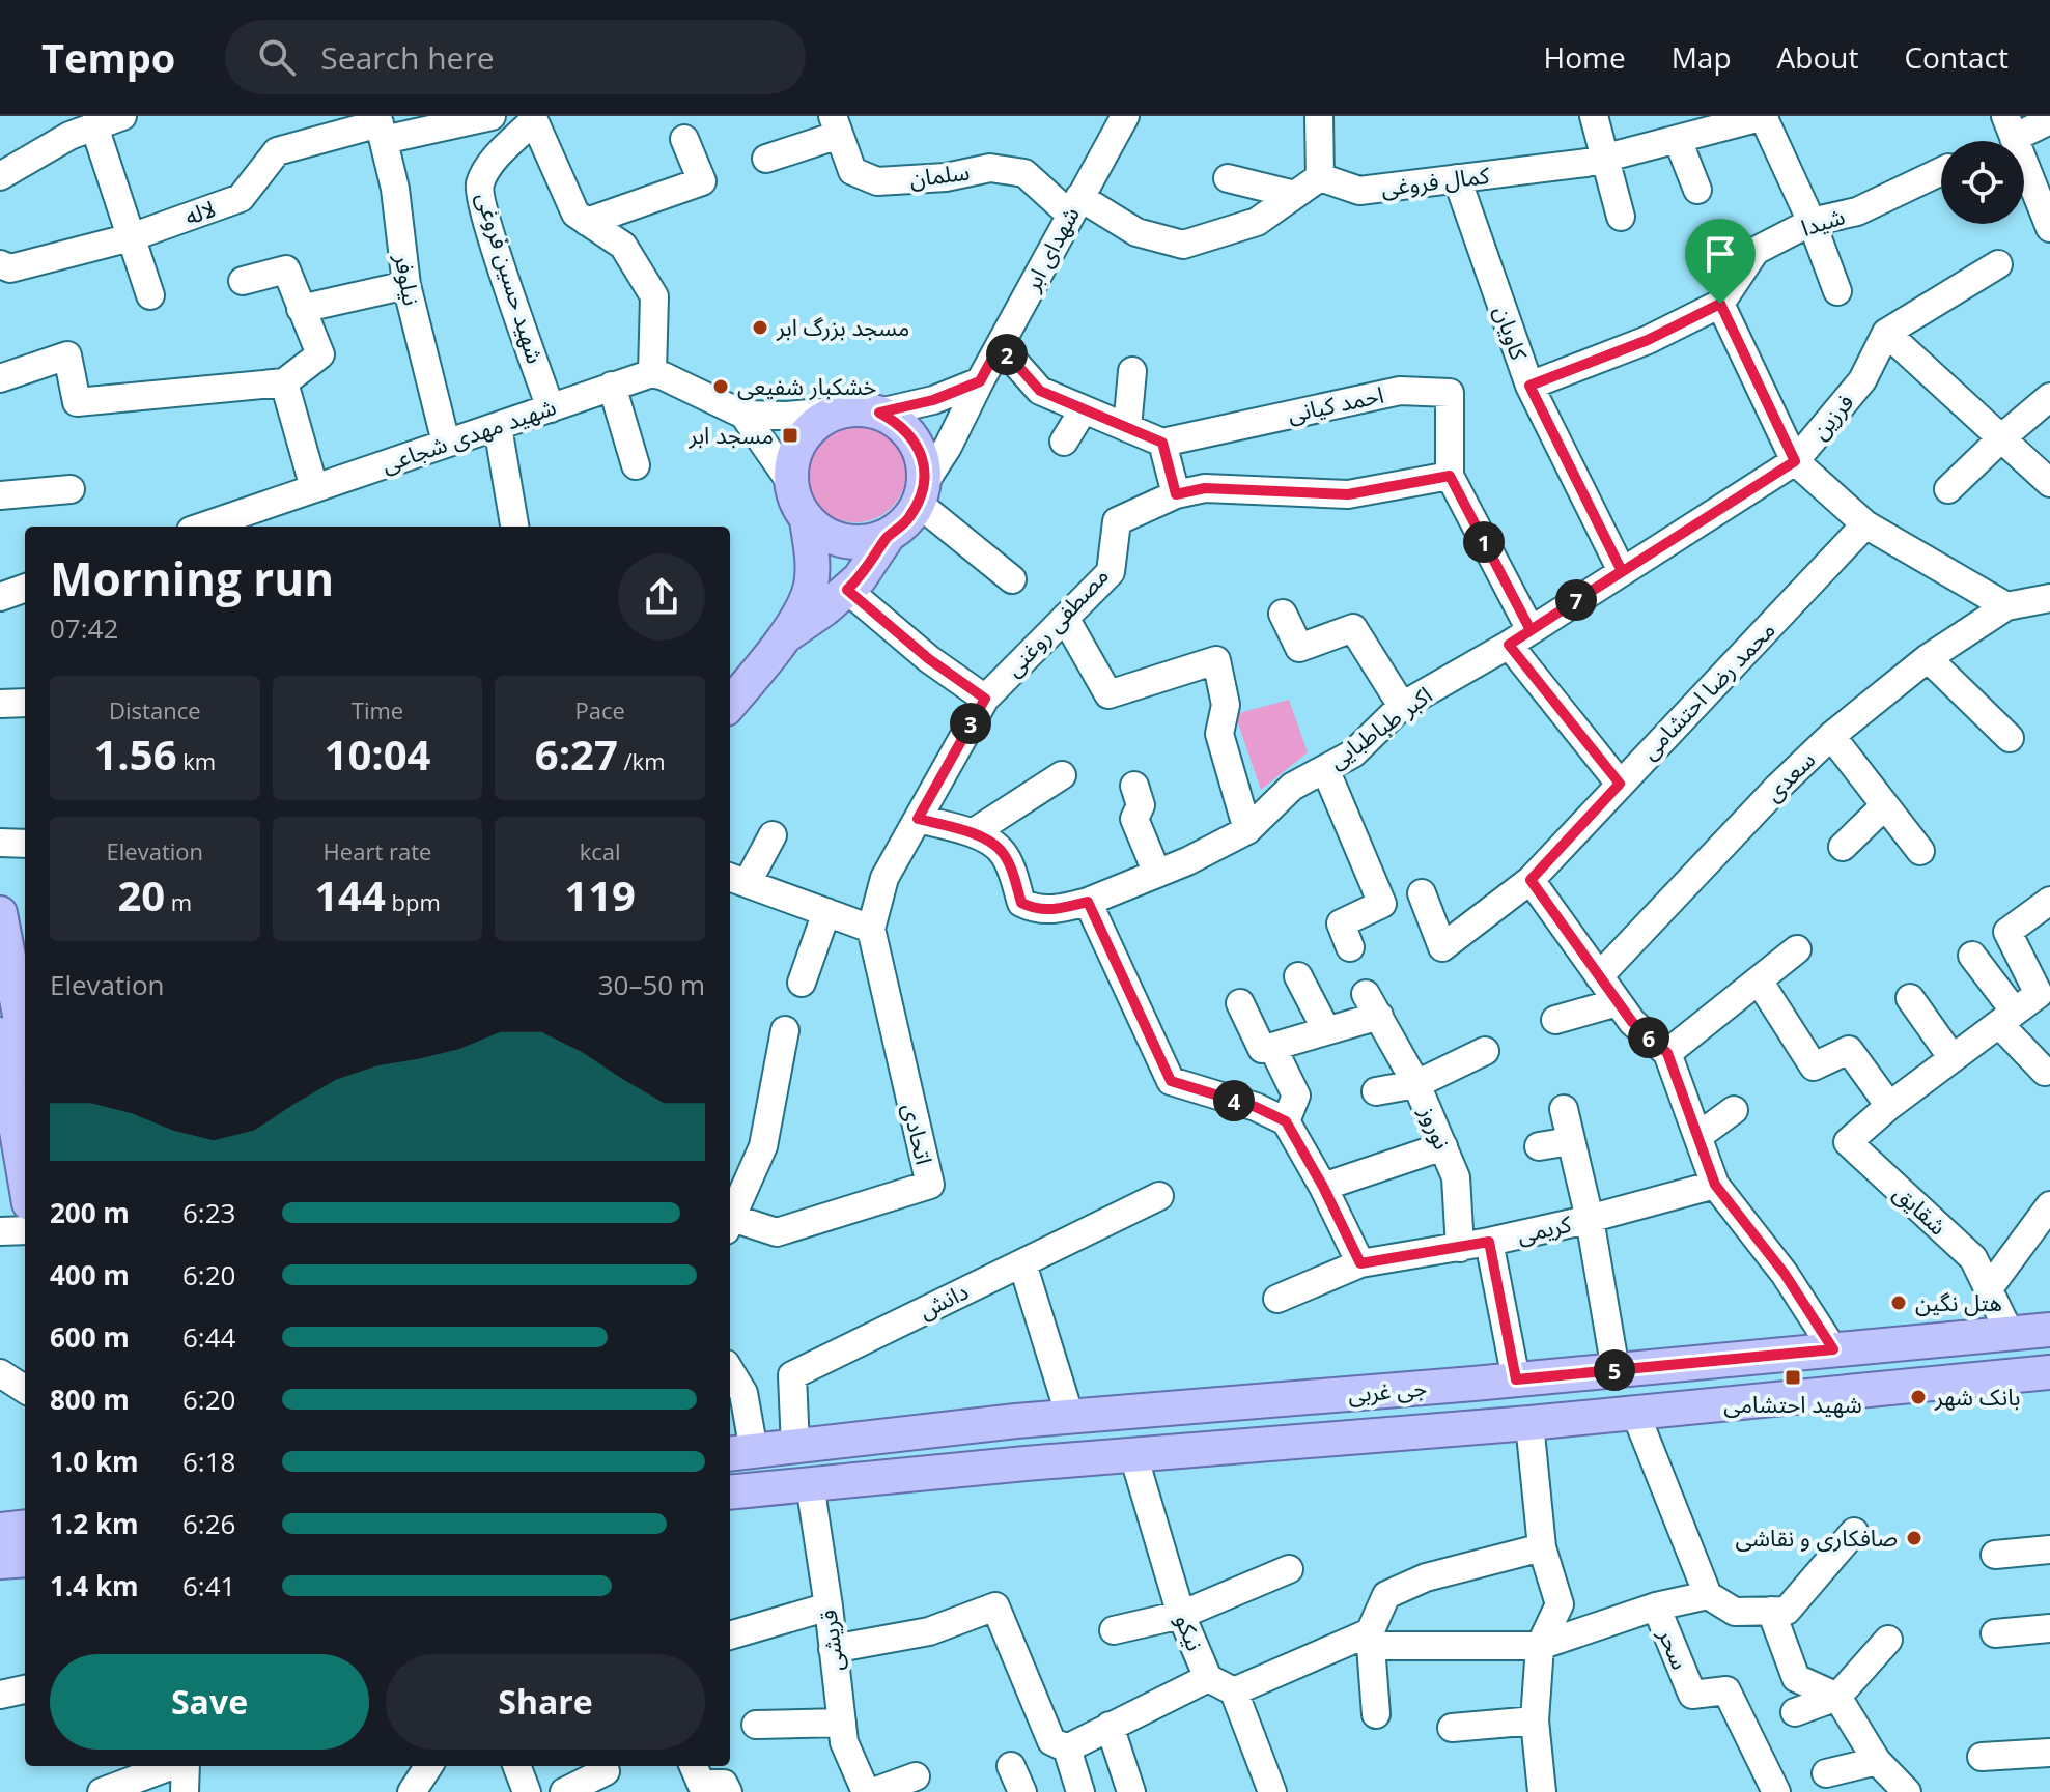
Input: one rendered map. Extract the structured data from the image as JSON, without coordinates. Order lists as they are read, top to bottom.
{
  "streets": {
    "main road": ["جی غربی"],
    "street": [
      "سلمان",
      "کمال فروغی",
      "لاله",
      "شیدا",
      "شهدای ابر",
      "شهید حسین فروغی",
      "نیلوفر",
      "کاویان",
      "احمد کیانی",
      "فرزین",
      "شهید مهدی شجاعی",
      "مصطفی روغنی",
      "محمد رضا احتشامی",
      "اکبر طباطبایی",
      "سعدی",
      "نوروز",
      "اتحادی",
      "شقایق",
      "کریمی",
      "دانش",
      "نیکو",
      "قریشی",
      "سحر"
    ]
  },
  "crossings": [
    ["سلمان", "شهدای ابر"],
    ["کمال فروغی", "کاویان"],
    ["لاله", "نیلوفر"],
    ["شیدا", "فرزین"],
    ["شهید حسین فروغی", "شهید مهدی شجاعی"],
    ["نیلوفر", "شهید مهدی شجاعی"],
    ["کاویان", "اکبر طباطبایی"],
    ["احمد کیانی", "مصطفی روغنی"],
    ["احمد کیانی", "محمد رضا احتشامی"],
    ["احمد کیانی", "اکبر طباطبایی"],
    ["فرزین", "اکبر طباطبایی"],
    ["مصطفی روغنی", "اتحادی"],
    ["نوروز", "کریمی"],
    ["شقایق", "جی غربی"],
    ["دانش", "جی غربی"],
    ["جی غربی", "نیکو"],
    ["جی غربی", "قریشی"]
  ],
  "places": {
    "other": [
      "مسجد بزرگ ابر",
      "خشکبار شفیعی",
      "هتل نگین",
      "بانک شهر",
      "صافکاری و نقاشی"
    ],
    "transit": ["مسجد ابر", "شهید احتشامی"]
  },
  "page": {
    "header": "Tempo",
    "search": "Search here",
    "nav": [
      "Home",
      "Map",
      "About",
      "Contact"
    ],
    "pins": [
      "2",
      "1",
      "7",
      "3",
      "6",
      "4",
      "5"
    ],
    "heading": ["Morning run", "07:42"],
    "stats": [
      ["Distance", "1.56 km"],
      ["Time", "10:04"],
      ["Pace", "6:27 /km"],
      ["Elevation", "20 m"],
      ["Heart rate", "144 bpm"],
      ["kcal", "119"]
    ],
    "chart": ["Elevation", "30–50 m"],
    "list": [
      {
        "name": "200 m",
        "note": "6:23"
      },
      {
        "name": "400 m",
        "note": "6:20"
      },
      {
        "name": "600 m",
        "note": "6:44"
      },
      {
        "name": "800 m",
        "note": "6:20"
      },
      {
        "name": "1.0 km",
        "note": "6:18"
      },
      {
        "name": "1.2 km",
        "note": "6:26"
      },
      {
        "name": "1.4 km",
        "note": "6:41"
      }
    ],
    "buttons": ["Save", "Share"]
  }
}
